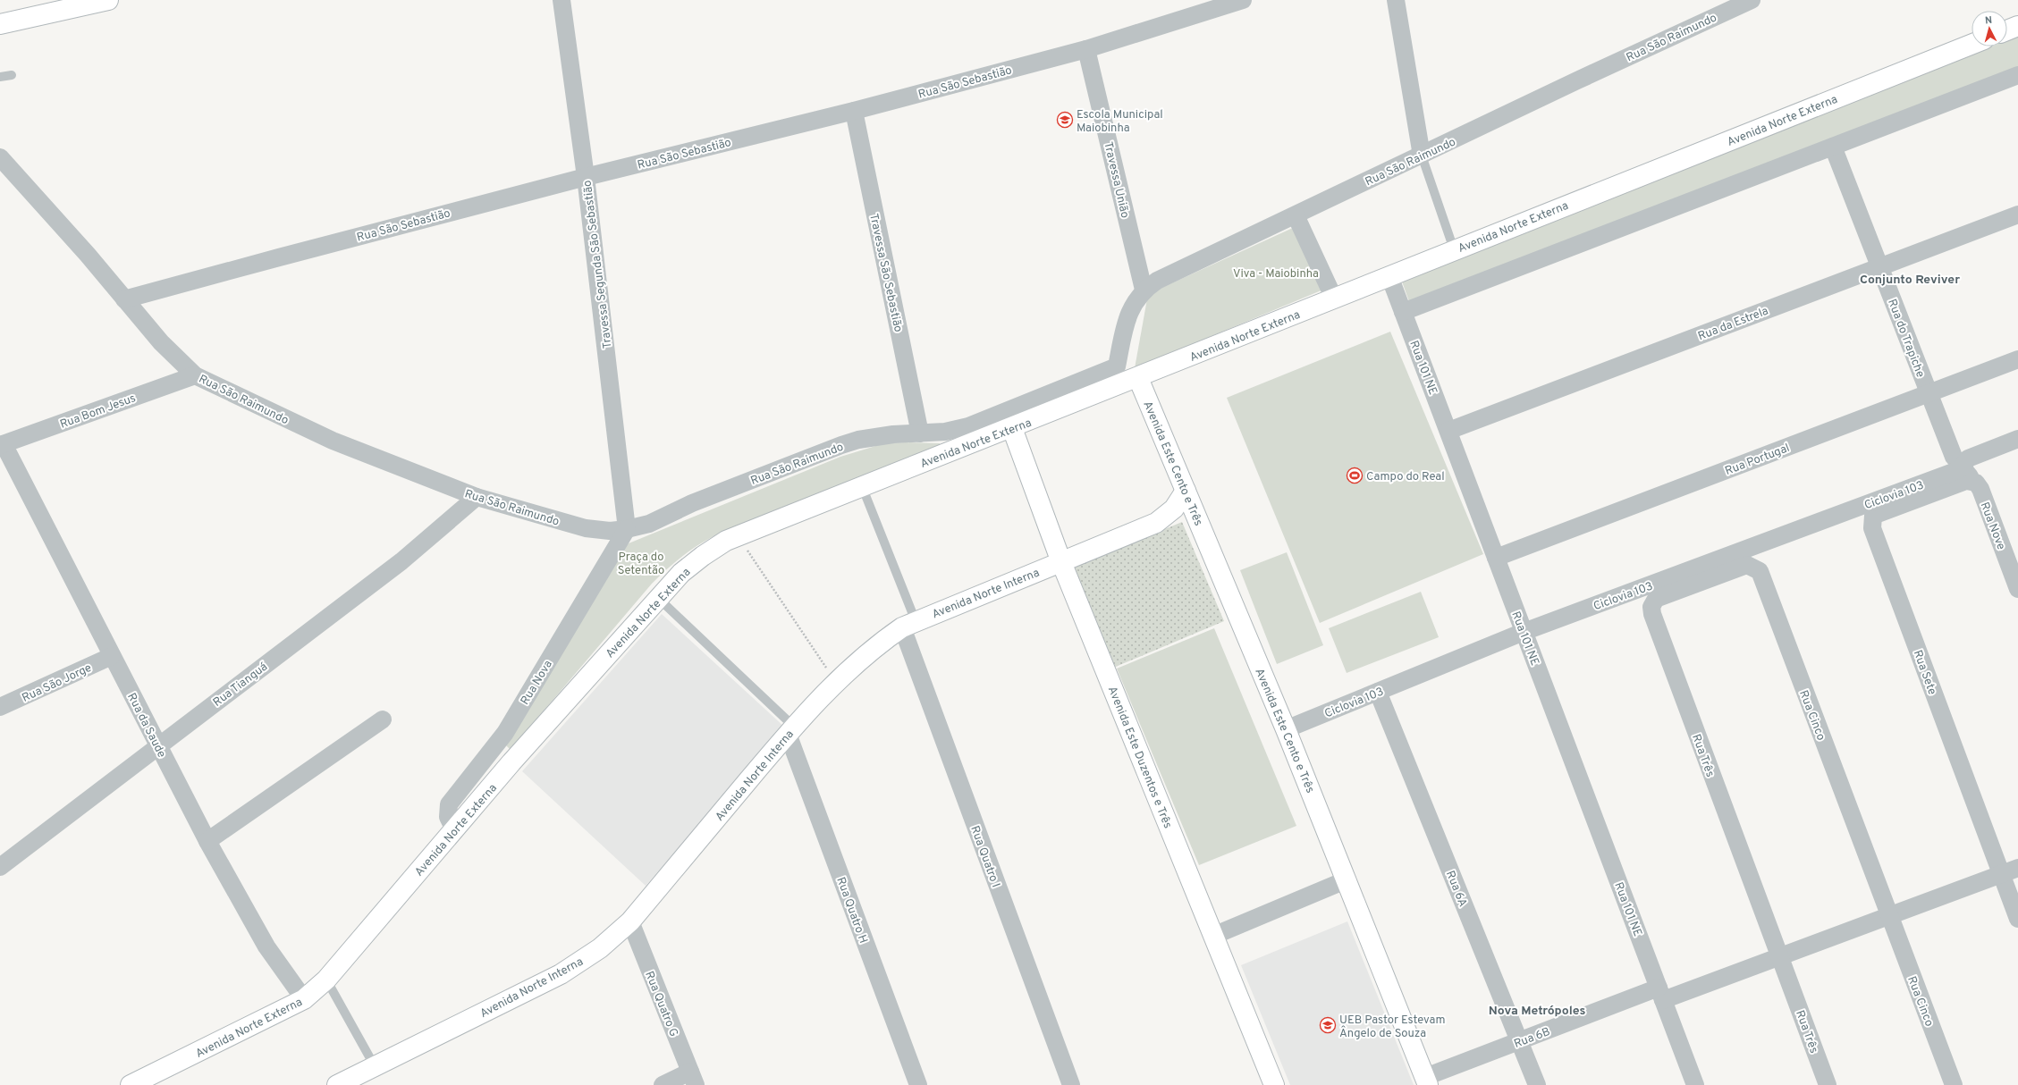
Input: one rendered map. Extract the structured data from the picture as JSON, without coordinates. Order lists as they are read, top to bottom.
{
  "streets": {
    "main road": [
      "Avenida Norte Externa",
      "Avenida Este Cento e Três",
      "Avenida Norte Interna",
      "Avenida Este Duzentos e Três"
    ],
    "street": [
      "Rua São Raimundo",
      "Rua São Sebastião",
      "Travessa União",
      "Travessa Segunda São Sebastião",
      "Travessa São Sebastião",
      "Rua da Estrela",
      "Rua do Trapiche",
      "Rua 101 NE",
      "Rua Bom Jesus",
      "Rua Portugal",
      "Ciclovia 103",
      "Rua Nove",
      "Rua Sete",
      "Rua São Jorge",
      "Rua Nova",
      "Rua Tianguá",
      "Rua Cinco",
      "Rua da Saude",
      "Rua Três",
      "Rua Quatro I",
      "Rua 6A",
      "Rua Quatro H",
      "Rua Quatro G",
      "Rua 6B"
    ]
  },
  "crossings": [
    ["Rua São Raimundo", "Rua São Sebastião"],
    ["Rua São Raimundo", "Avenida Norte Externa"],
    ["Rua São Raimundo", "Travessa União"],
    ["Rua São Raimundo", "Travessa Segunda São Sebastião"],
    ["Rua São Raimundo", "Travessa São Sebastião"],
    ["Rua São Raimundo", "Rua Bom Jesus"],
    ["Rua São Raimundo", "Avenida Este Cento e Três"],
    ["Rua São Raimundo", "Rua Nova"],
    ["Rua São Raimundo", "Rua Tianguá"],
    ["Rua São Sebastião", "Travessa União"],
    ["Rua São Sebastião", "Travessa Segunda São Sebastião"],
    ["Rua São Sebastião", "Travessa São Sebastião"],
    ["Avenida Norte Externa", "Rua 101 NE"],
    ["Avenida Norte Externa", "Avenida Este Cento e Três"],
    ["Avenida Norte Externa", "Rua Nova"],
    ["Avenida Norte Externa", "Rua da Saude"],
    ["Avenida Norte Externa", "Avenida Este Duzentos e Três"],
    ["Travessa Segunda São Sebastião", "Rua Nova"],
    ["Rua da Estrela", "Rua do Trapiche"],
    ["Rua da Estrela", "Rua 101 NE"],
    ["Rua do Trapiche", "Rua Portugal"],
    ["Rua do Trapiche", "Ciclovia 103"],
    ["Rua do Trapiche", "Rua Nove"],
    ["Rua 101 NE", "Rua Portugal"],
    ["Rua 101 NE", "Ciclovia 103"],
    ["Rua 101 NE", "Rua 6B"],
    ["Rua Bom Jesus", "Rua da Saude"],
    ["Avenida Este Cento e Três", "Ciclovia 103"],
    ["Avenida Este Cento e Três", "Avenida Norte Interna"],
    ["Avenida Este Cento e Três", "Rua 6B"],
    ["Ciclovia 103", "Rua Nove"],
    ["Ciclovia 103", "Rua Cinco"],
    ["Ciclovia 103", "Rua Três"],
    ["Ciclovia 103", "Rua 6A"],
    ["Rua Nove", "Rua Sete"],
    ["Avenida Norte Interna", "Avenida Este Duzentos e Três"],
    ["Avenida Norte Interna", "Rua Quatro I"],
    ["Avenida Norte Interna", "Rua Quatro H"],
    ["Avenida Norte Interna", "Rua Quatro G"],
    ["Rua São Jorge", "Rua da Saude"],
    ["Rua Tianguá", "Rua da Saude"],
    ["Rua Cinco", "Rua Três"],
    ["Rua 6A", "Rua 6B"]
  ],
  "districts": ["Conjunto Reviver", "Nova Metrópoles"],
  "parks": ["Viva - Maiobinha", "Praça do Setentão"],
  "places": {
    "school or university": ["Escola Municipal Maiobinha", "UEB Pastor Estevam Ângelo de Souza"],
    "sports": ["Campo do Real"]
  },
  "north": "top"
}
